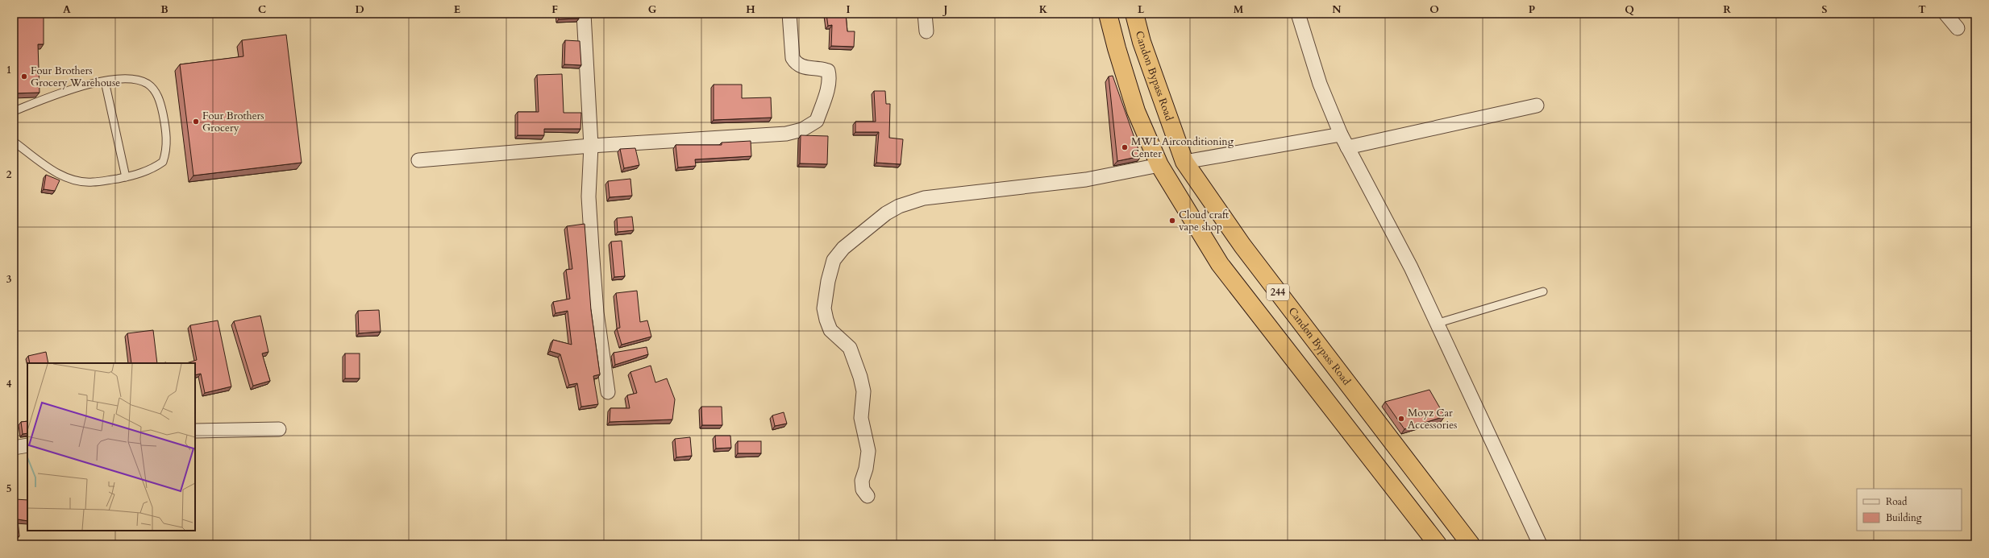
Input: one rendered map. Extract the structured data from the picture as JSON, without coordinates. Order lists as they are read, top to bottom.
{
  "streets": {
    "highway": ["Candon Bypass Road", "244"]
  },
  "places": [
    "Four Brothers Grocery Warehouse",
    "Four Brothers Grocery",
    "MWL Airconditioning Center",
    "Cloud craft vape shop",
    "Moyz Car Accessories"
  ],
  "legend": ["Road", "Building"],
  "grid": {
    "columns": [
      "A",
      "B",
      "C",
      "D",
      "E",
      "F",
      "G",
      "H",
      "I",
      "J",
      "K",
      "L",
      "M",
      "N",
      "O",
      "P",
      "Q",
      "R",
      "S",
      "T"
    ],
    "rows": [
      "1",
      "2",
      "3",
      "4",
      "5"
    ]
  }
}
